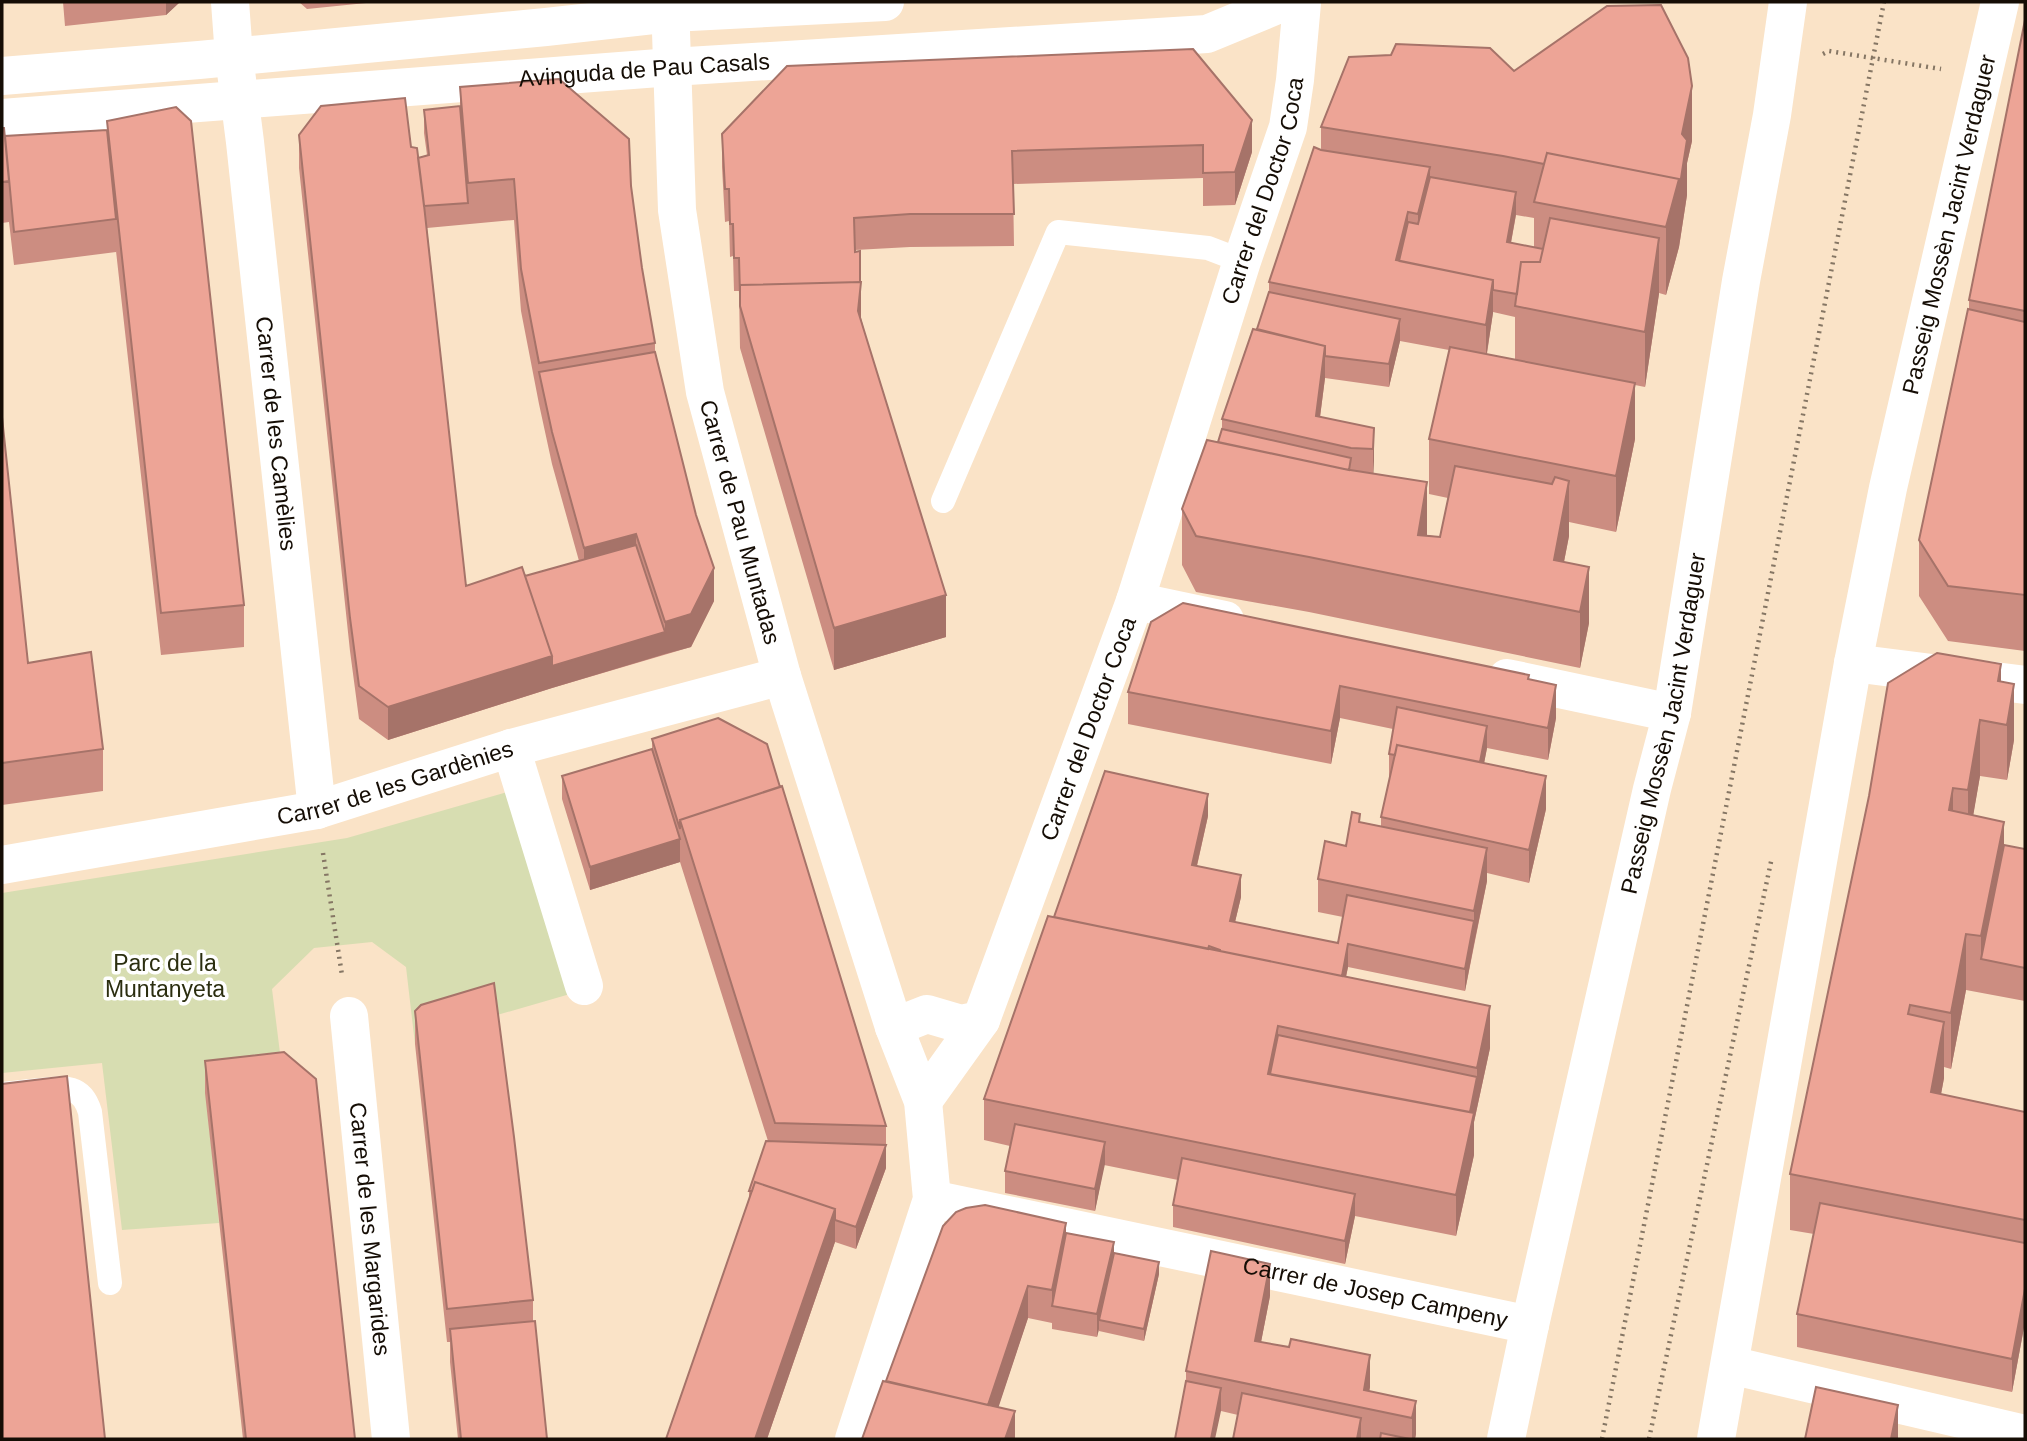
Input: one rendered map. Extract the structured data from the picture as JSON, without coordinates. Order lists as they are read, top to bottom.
{
  "streets": {
    "street": [
      "Avinguda de Pau Casals",
      "Carrer del Doctor Coca",
      "Passeig Mossèn Jacint Verdaguer",
      "Carrer de les Camèlies",
      "Carrer de Pau Muntadas",
      "Carrer de les Gardènies",
      "Carrer de les Margarides",
      "Carrer de Josep Campeny"
    ]
  },
  "crossings": [
    ["Avinguda de Pau Casals", "Carrer del Doctor Coca"],
    ["Avinguda de Pau Casals", "Carrer de les Camèlies"],
    ["Avinguda de Pau Casals", "Carrer de Pau Muntadas"],
    ["Carrer del Doctor Coca", "Carrer de Pau Muntadas"],
    ["Passeig Mossèn Jacint Verdaguer", "Carrer de Josep Campeny"],
    ["Carrer de les Camèlies", "Carrer de les Gardènies"],
    ["Carrer de Pau Muntadas", "Carrer de les Gardènies"]
  ],
  "parks": ["Parc de la Muntanyeta"]
}
